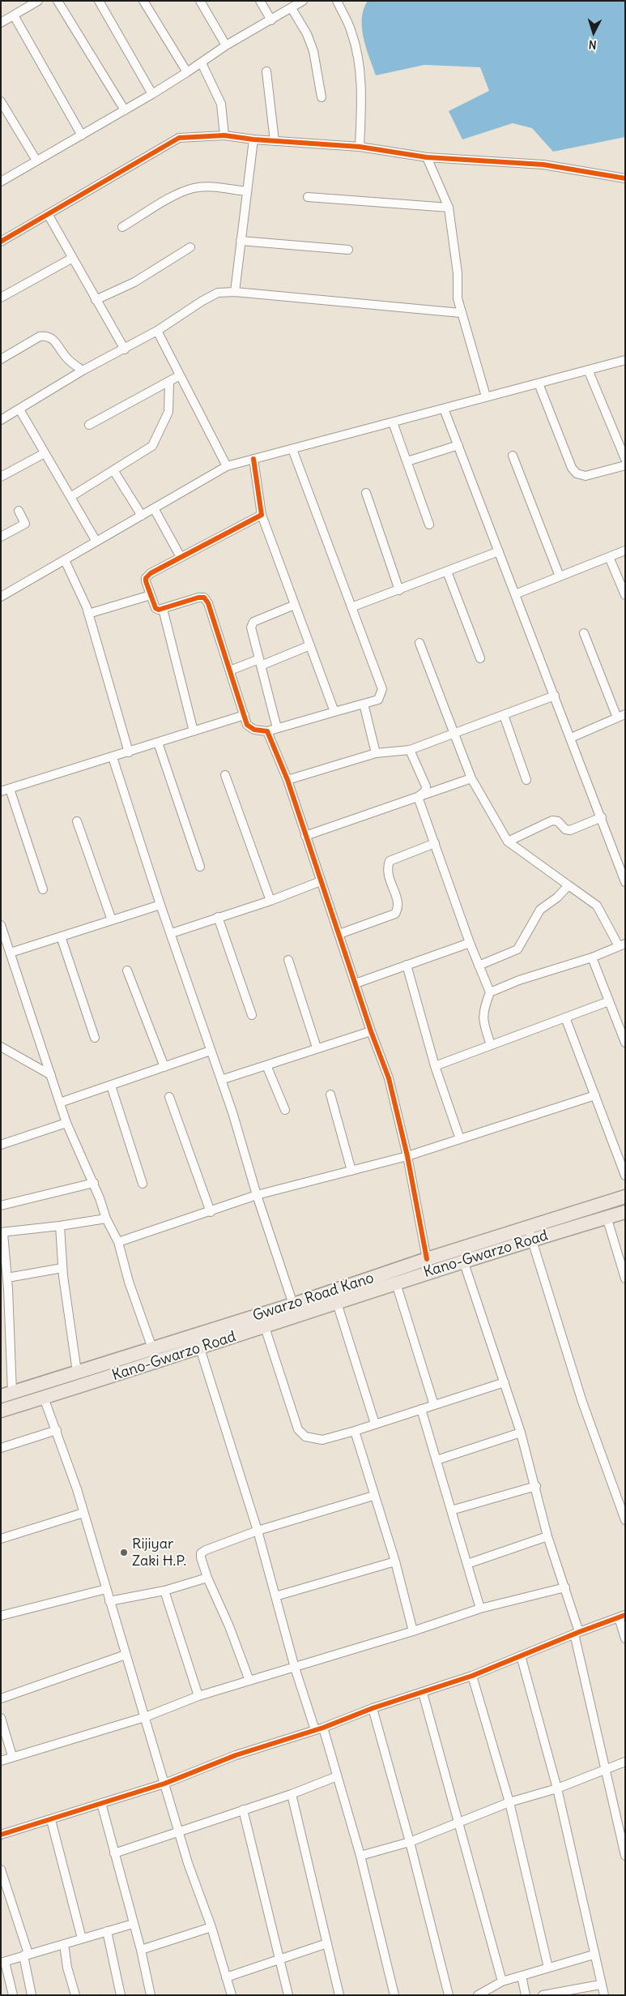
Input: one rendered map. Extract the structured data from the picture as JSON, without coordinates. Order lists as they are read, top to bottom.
{
  "streets": {
    "main road": ["Kano-Gwarzo Road", "Gwarzo Road Kano"]
  },
  "crossings": [
    ["Kano-Gwarzo Road", "Gwarzo Road Kano"]
  ],
  "places": ["Rijiyar Zaki H.P."],
  "north": "bottom"
}
